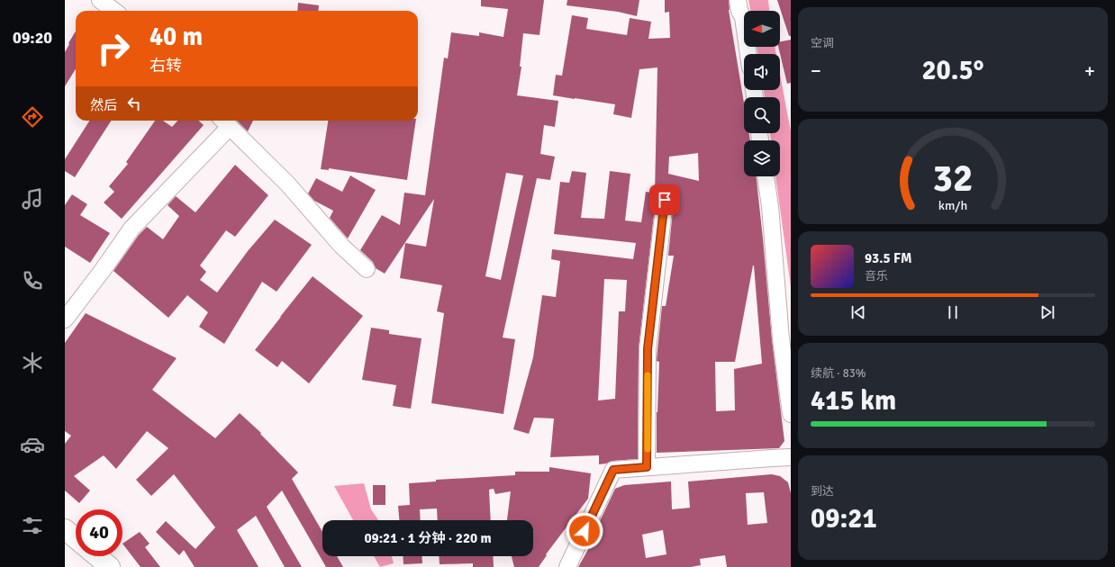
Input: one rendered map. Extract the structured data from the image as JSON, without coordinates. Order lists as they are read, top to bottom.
{
  "north": "left",
  "page": {
    "tabs": "09:20",
    "tile": [
      "空调",
      ["续航 · 83%", "415 km"],
      ["到达", "09:21"]
    ],
    "turn": ["40 m", "右转"],
    "heat": ["−", "20.5°", "+"],
    "then": "然后",
    "song": ["93.5 FM", "音乐"],
    "limit": "40",
    "trip": "09:21 · 1 分钟 · 220 m",
    "gauge": ["32", "km/h"]
  }
}
